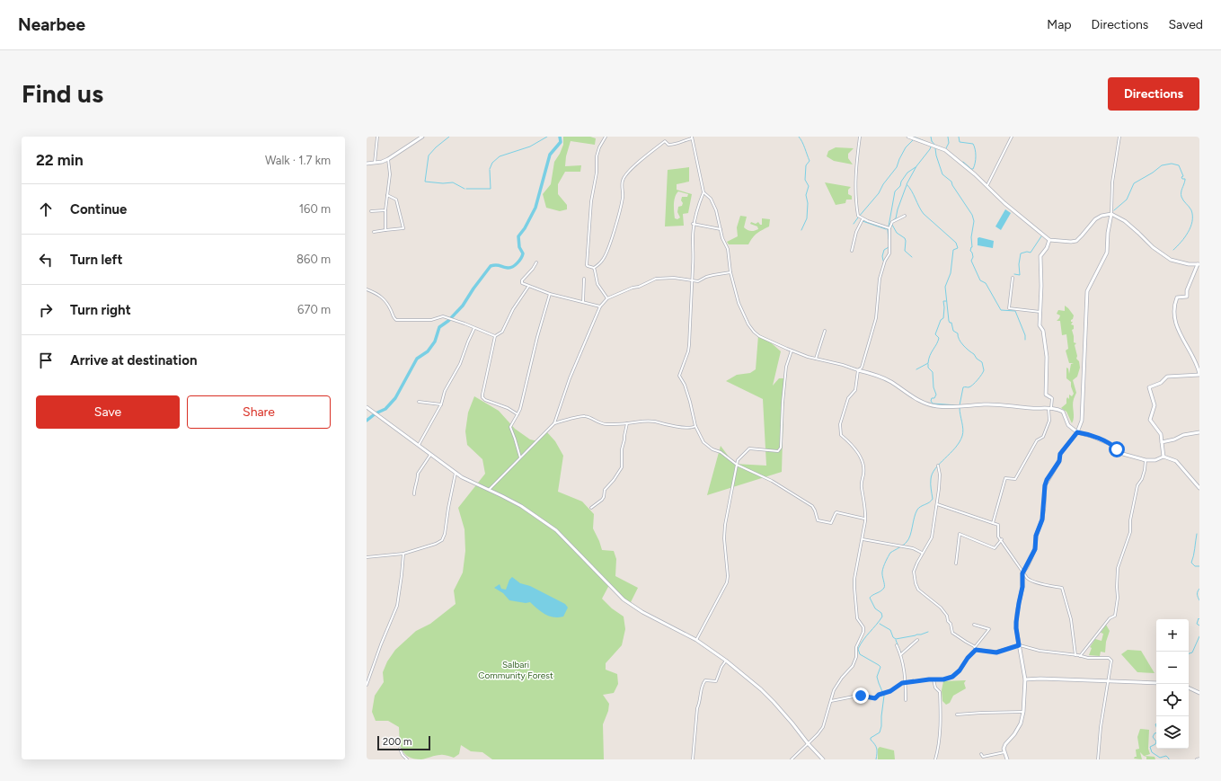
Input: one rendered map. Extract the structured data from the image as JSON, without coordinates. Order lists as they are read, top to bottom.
{
  "parks": ["Salbari Community Forest"],
  "scale_bar": "200 m",
  "page": {
    "header": "Nearbee",
    "nav": ["Map", "Directions", "Saved"],
    "buttons": [
      "Directions",
      ["Save", "Share"]
    ],
    "title": "Find us",
    "heading": ["22 min", "Walk · 1.7 km"],
    "list": [
      ["Continue", "160 m"],
      ["Turn left", "860 m"],
      ["Turn right", "670 m"],
      "Arrive at destination"
    ],
    "map_buttons": ["+", "−"],
    "scale": "200 m"
  }
}
